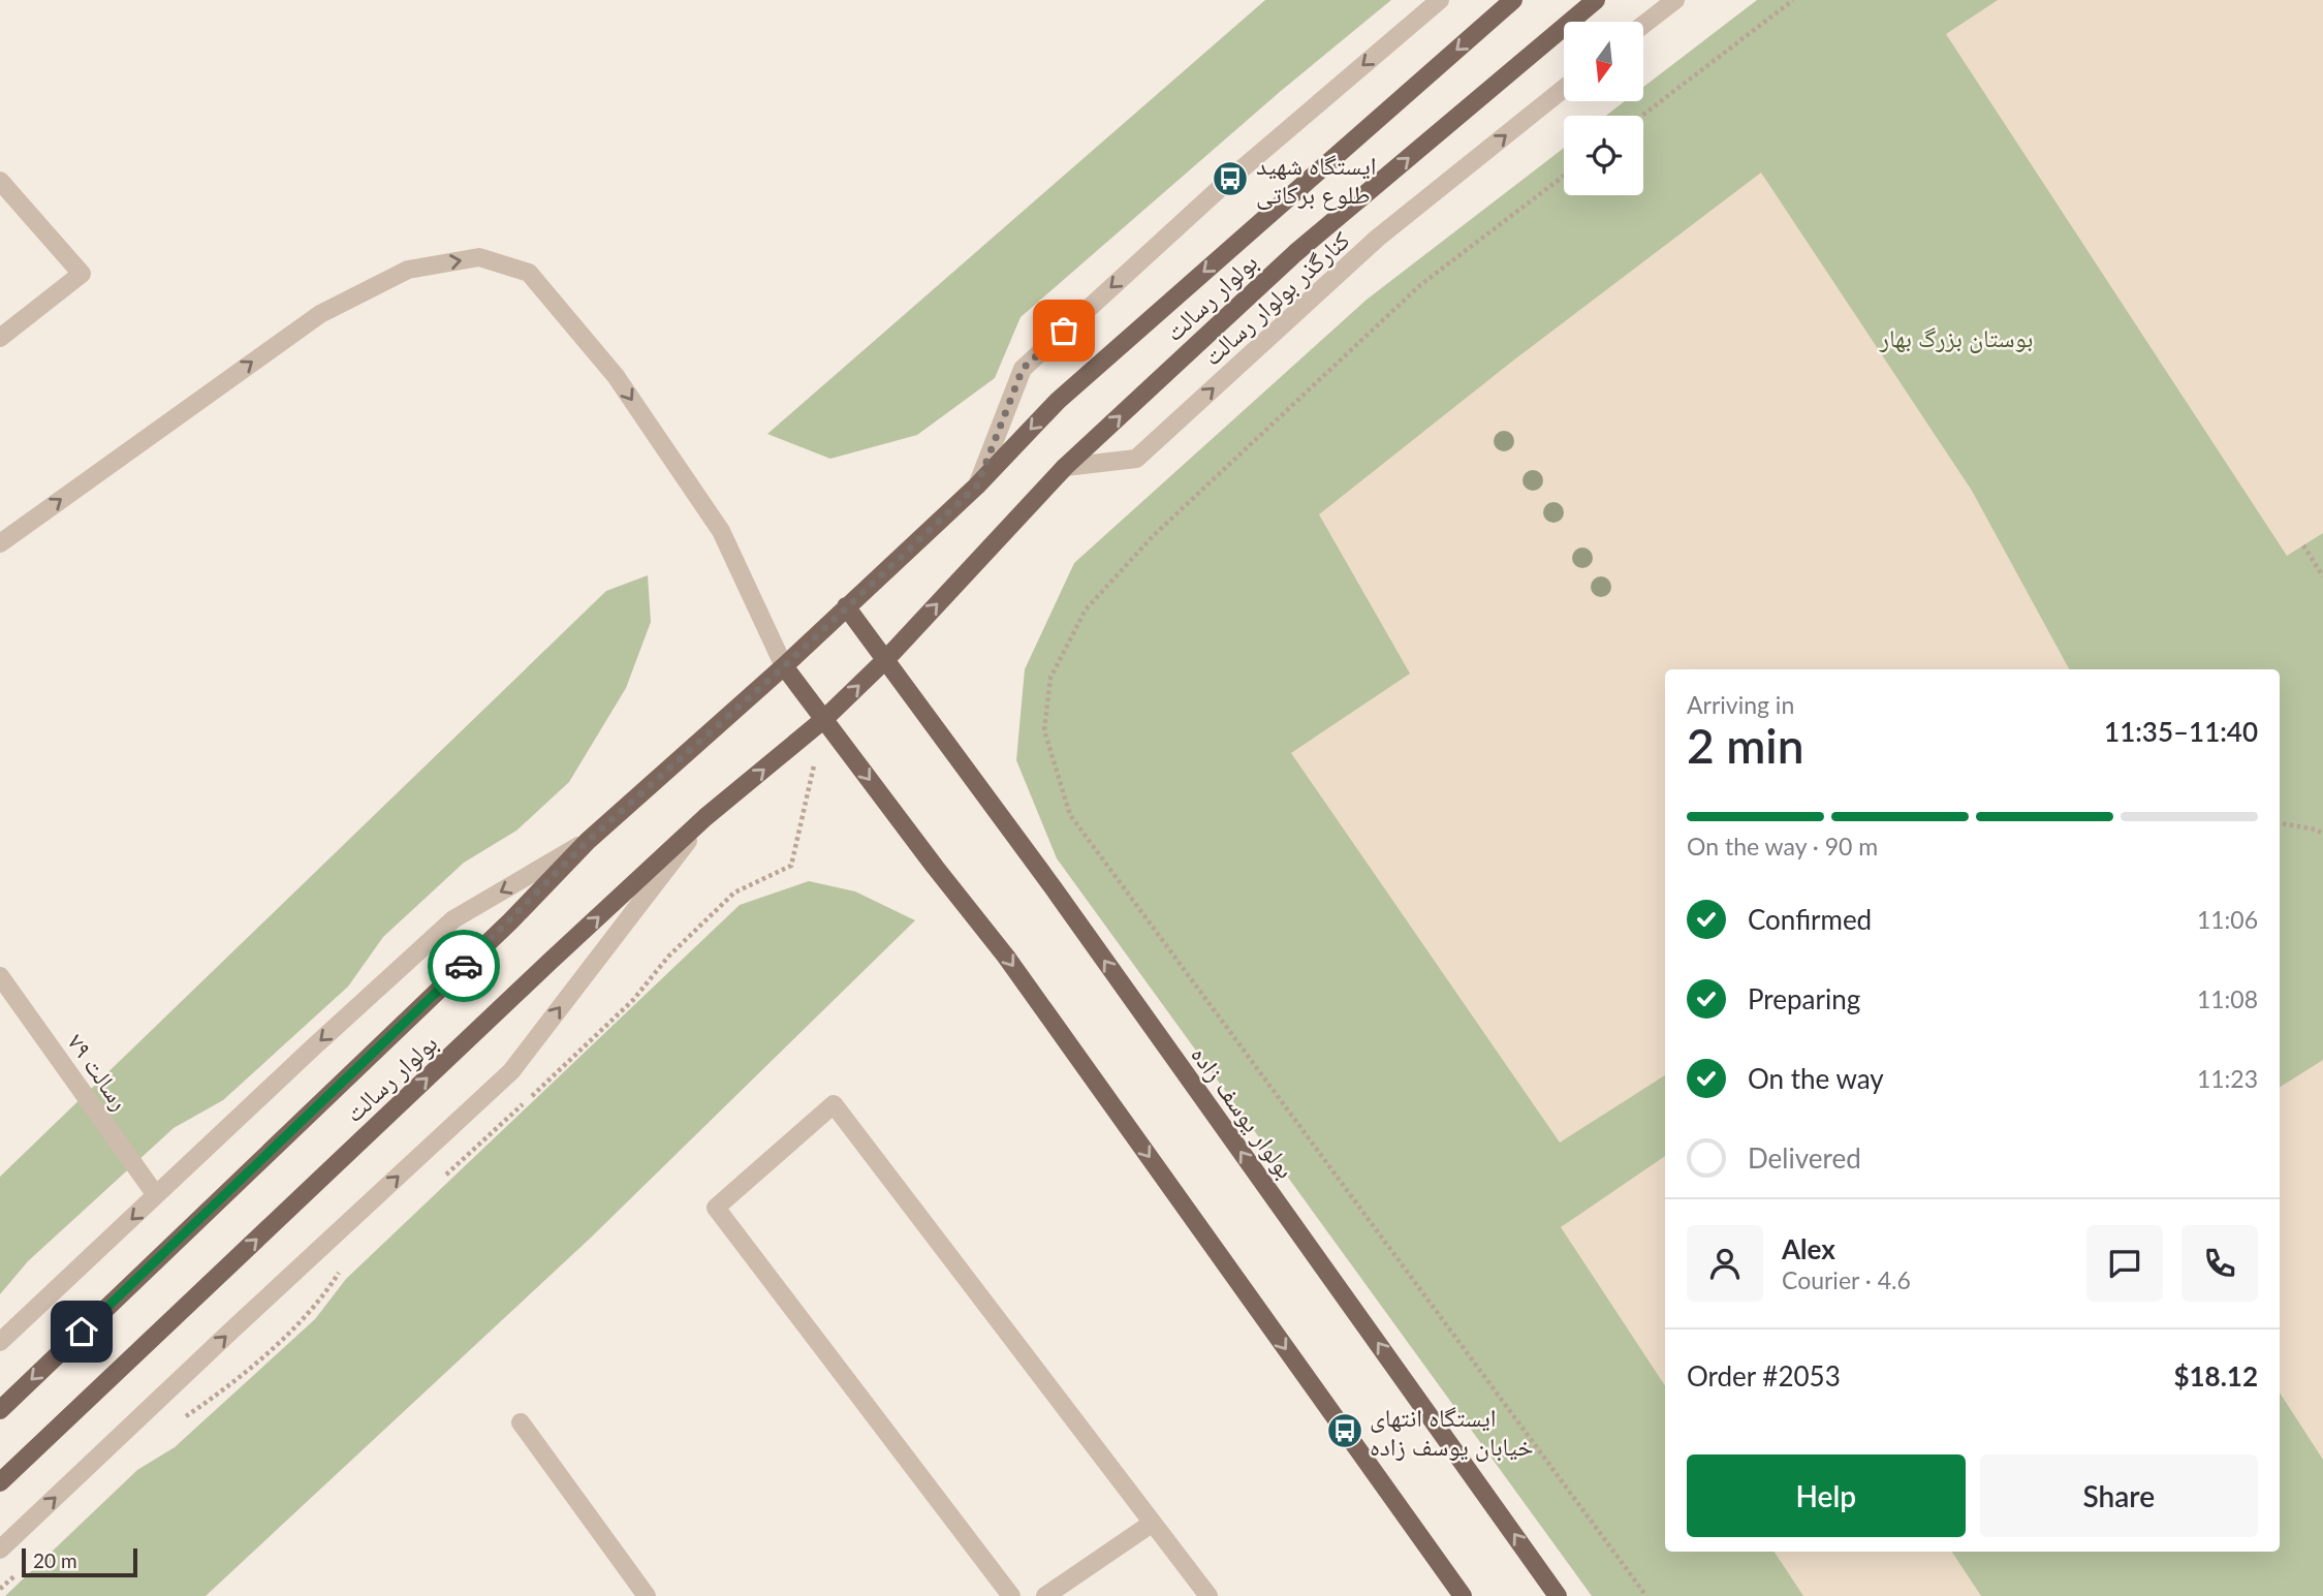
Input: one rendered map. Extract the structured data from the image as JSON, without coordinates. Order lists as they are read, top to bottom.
{
  "streets": {
    "main road": ["بولوار رسالت", "بولوار یوسف زاده"],
    "street": ["کنارگذر بولوار رسالت", "رسالت ۷۹"]
  },
  "crossings": [
    ["بولوار رسالت", "کنارگذر بولوار رسالت"],
    ["بولوار رسالت", "بولوار یوسف زاده"]
  ],
  "parks": ["بوستان بزرگ بهار"],
  "places": {
    "bus stop": ["ایستگاه شهید طلوع برکاتی", "ایستگاه انتهای خیابان یوسف زاده"]
  },
  "scale_bar": "20 m",
  "north": "bottom",
  "page": {
    "heading": ["2 min", "Arriving in", "11:35–11:40"],
    "panel": [
      "Alex",
      "Courier · 4.6",
      "Order #2053",
      "$18.12"
    ],
    "bar": "On the way · 90 m",
    "list": [
      ["Confirmed", "11:06"],
      ["Preparing", "11:08"],
      ["On the way", "11:23"],
      "Delivered"
    ],
    "buttons": ["Help", "Share"],
    "scale": "20 m"
  }
}
